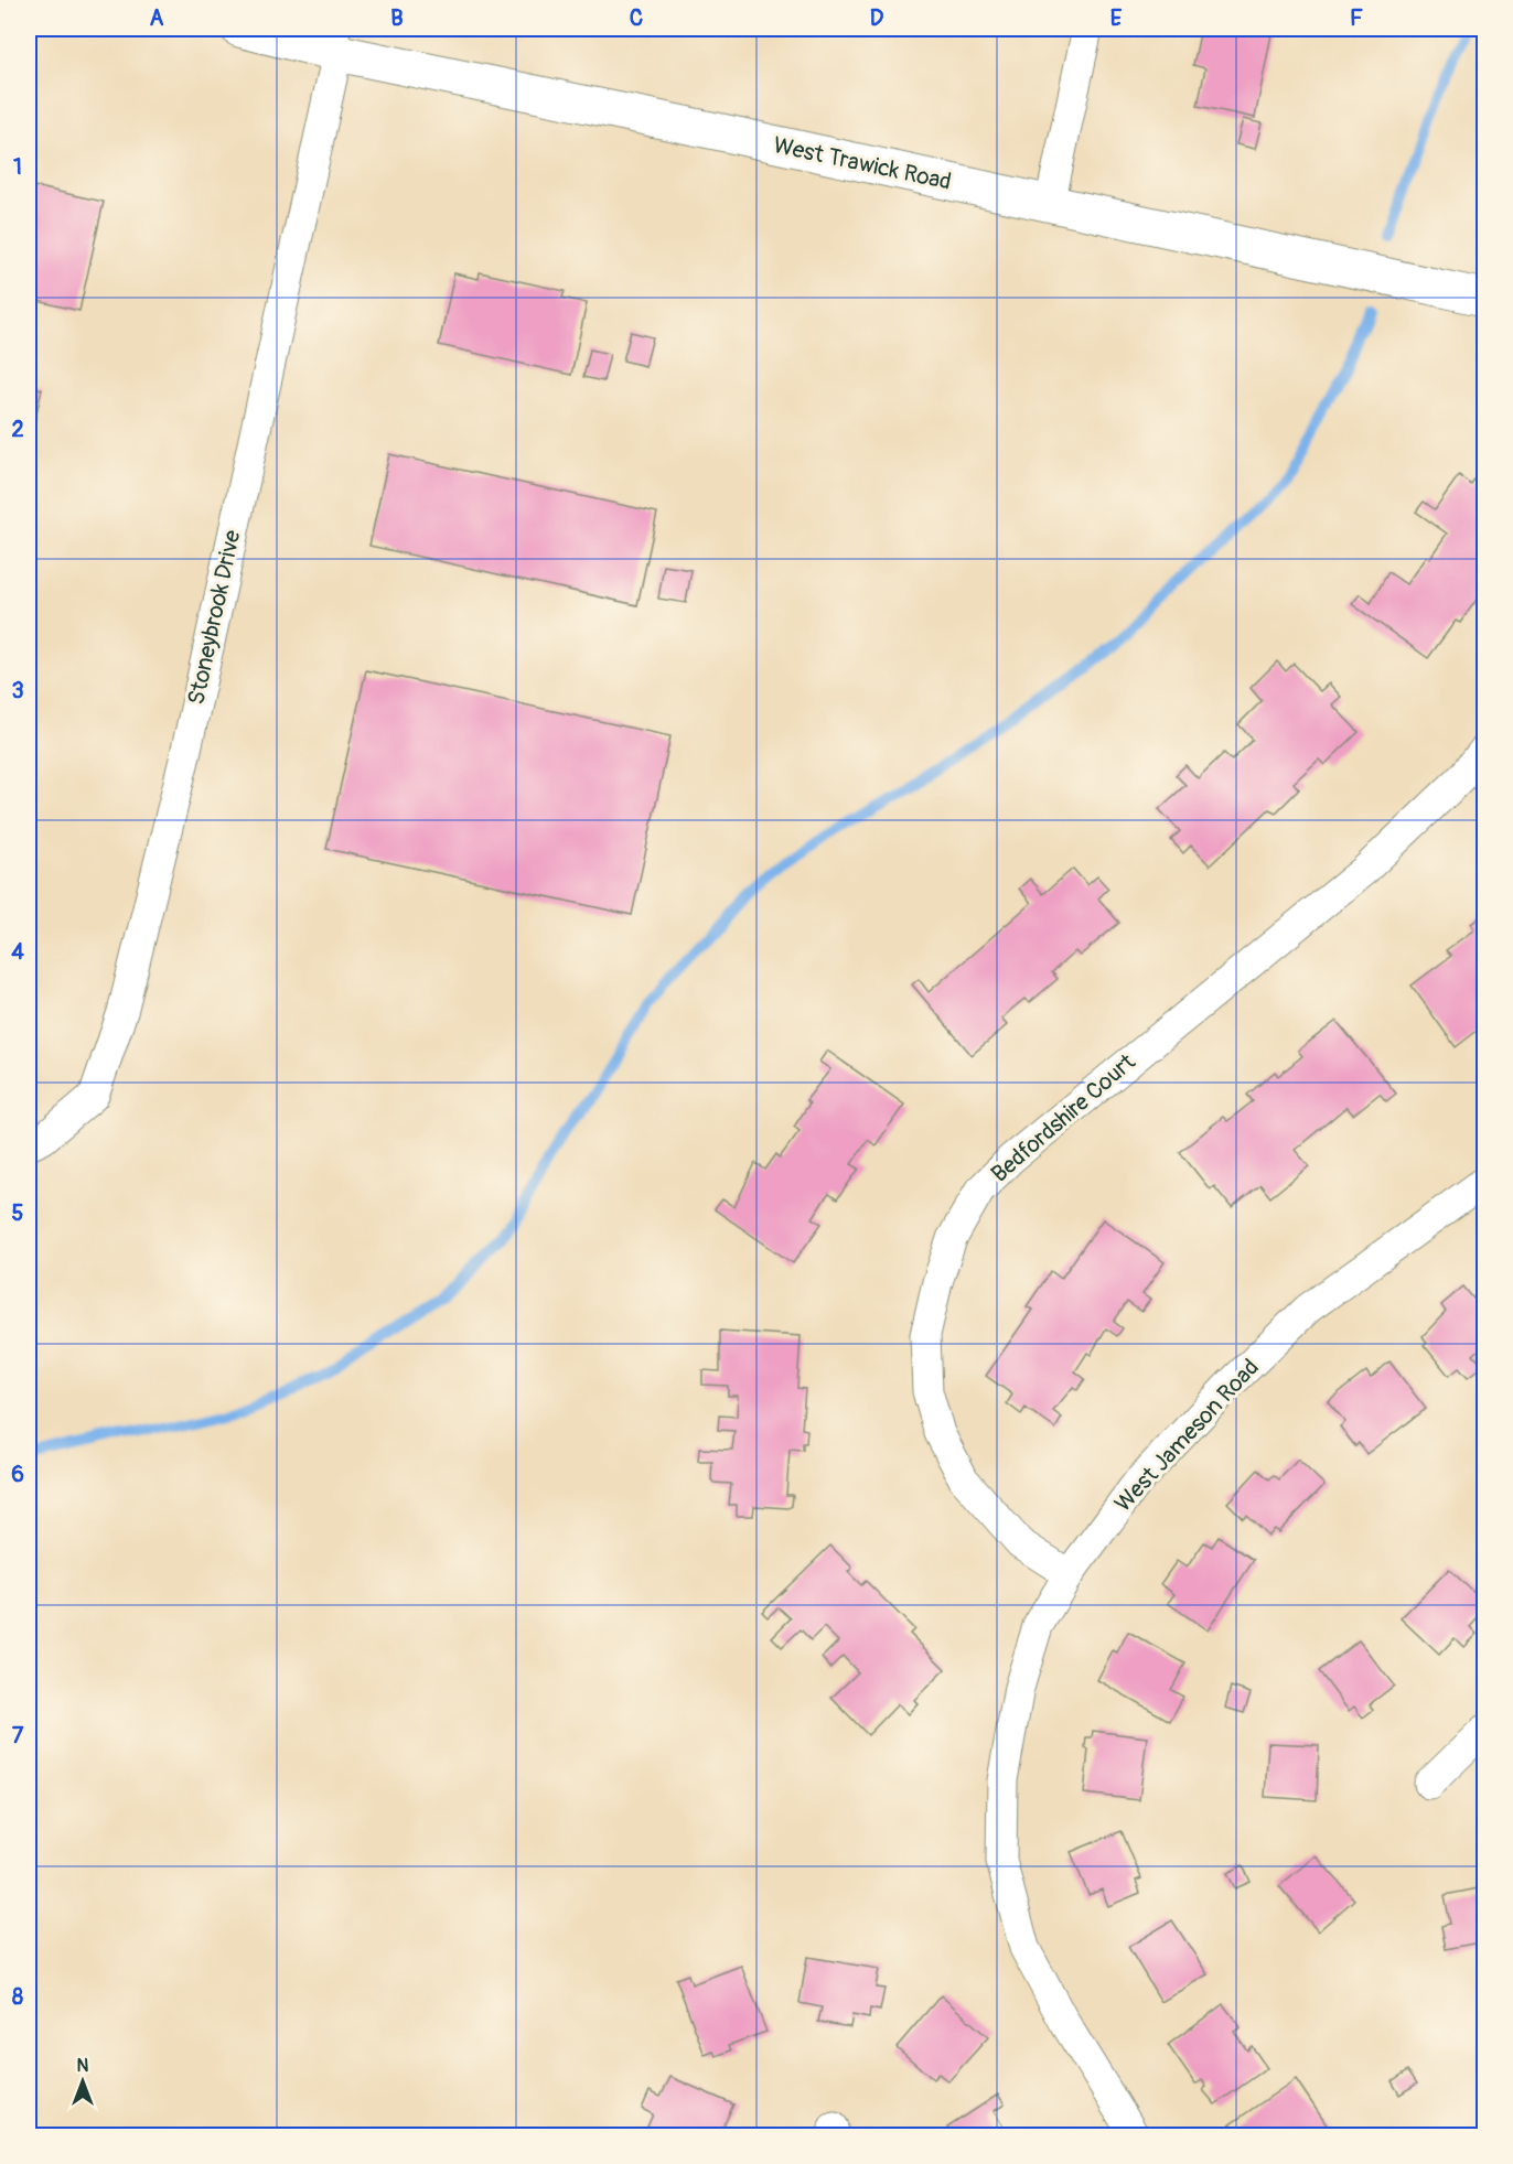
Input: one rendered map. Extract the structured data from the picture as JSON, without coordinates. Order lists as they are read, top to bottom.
{
  "streets": {
    "street": [
      "West Trawick Road",
      "Stoneybrook Drive",
      "Bedfordshire Court",
      "West Jameson Road"
    ]
  },
  "crossings": [
    ["West Trawick Road", "Stoneybrook Drive"],
    ["Bedfordshire Court", "West Jameson Road"]
  ],
  "north": "top",
  "grid": {
    "columns": [
      "A",
      "B",
      "C",
      "D",
      "E",
      "F"
    ],
    "rows": [
      "1",
      "2",
      "3",
      "4",
      "5",
      "6",
      "7",
      "8"
    ]
  }
}
